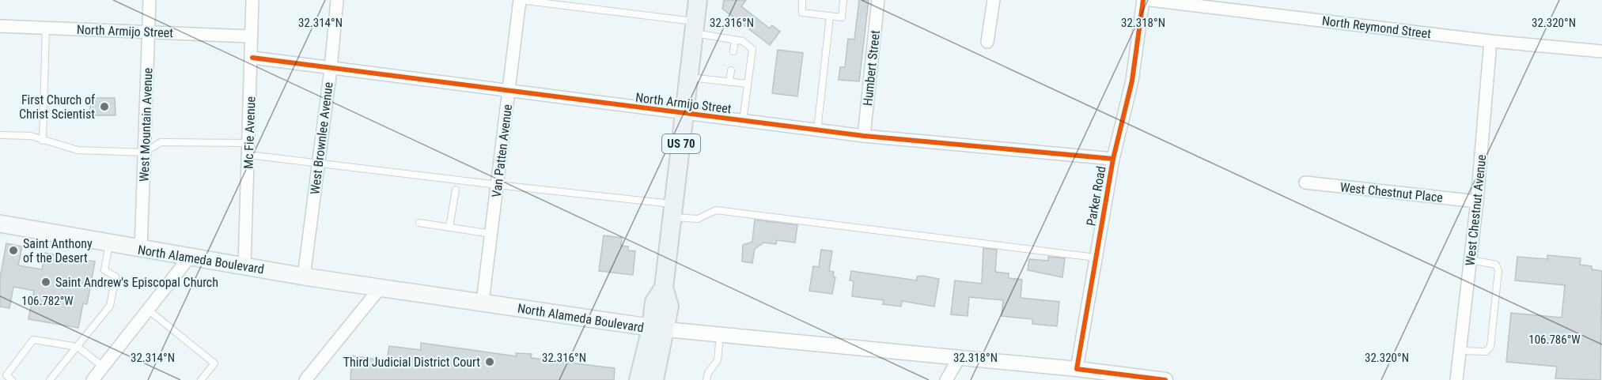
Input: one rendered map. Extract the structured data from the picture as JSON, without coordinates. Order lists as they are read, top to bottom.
{
  "streets": {
    "main road": ["US 70", "North Alameda Boulevard"],
    "street": [
      "North Reymond Street",
      "North Armijo Street",
      "Humbert Street",
      "West Mountain Avenue",
      "Mc Fie Avenue",
      "West Brownlee Avenue",
      "Van Patten Avenue",
      "West Chestnut Place",
      "Parker Road",
      "West Chestnut Avenue"
    ]
  },
  "crossings": [
    ["North Reymond Street", "West Chestnut Avenue"],
    ["North Armijo Street", "Humbert Street"],
    ["North Armijo Street", "West Mountain Avenue"],
    ["North Armijo Street", "Mc Fie Avenue"],
    ["North Armijo Street", "West Brownlee Avenue"],
    ["North Armijo Street", "US 70"],
    ["North Armijo Street", "Van Patten Avenue"],
    ["North Armijo Street", "Parker Road"],
    ["West Mountain Avenue", "North Alameda Boulevard"],
    ["Mc Fie Avenue", "North Alameda Boulevard"],
    ["West Brownlee Avenue", "North Alameda Boulevard"],
    ["US 70", "North Alameda Boulevard"],
    ["Van Patten Avenue", "North Alameda Boulevard"],
    ["West Chestnut Place", "West Chestnut Avenue"],
    ["Parker Road", "North Alameda Boulevard"]
  ],
  "places": [
    "First Church of Christ Scientist",
    "Saint Anthony of the Desert",
    "Saint Andrew's Episcopal Church",
    "Third Judicial District Court"
  ],
  "coordinates": [
    "32.314°N",
    "32.316°N",
    "32.318°N",
    "32.320°N",
    "106.782°W",
    "106.786°W"
  ]
}
